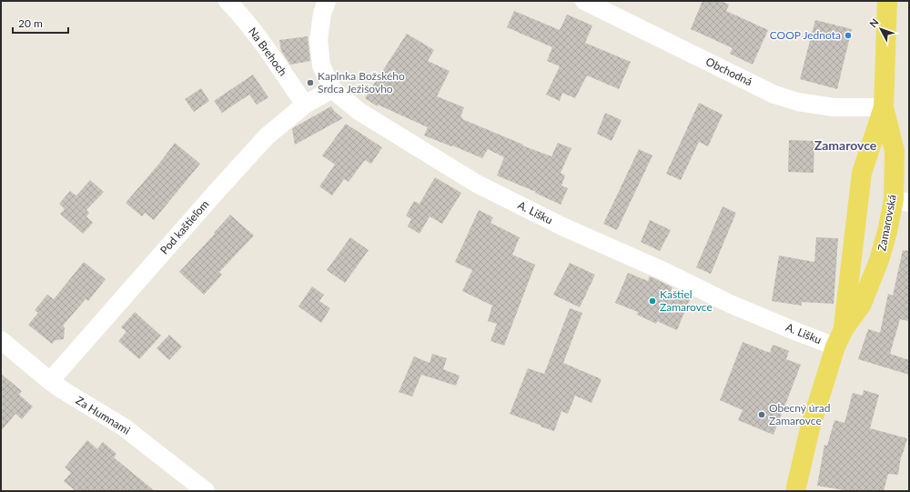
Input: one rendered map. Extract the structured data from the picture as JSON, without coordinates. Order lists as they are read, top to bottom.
{
  "streets": {
    "main road": ["Zamarovská"],
    "street": [
      "Na Brehoch",
      "Obchodná",
      "A. Lišku",
      "Pod kaštieľom",
      "Za Humnami"
    ]
  },
  "crossings": [
    ["Na Brehoch", "Pod kaštieľom"],
    ["Obchodná", "Zamarovská"],
    ["A. Lišku", "Zamarovská"],
    ["A. Lišku", "Pod kaštieľom"],
    ["Pod kaštieľom", "Za Humnami"]
  ],
  "districts": ["Zamarovce"],
  "places": [
    "COOP Jednota",
    "Kaplnka Božského Srdca Ježišovho",
    "Kaštiel Zamarovce",
    "Obecný úrad Zamarovce"
  ],
  "scale_bar": "20 m",
  "north": "top left"
}
